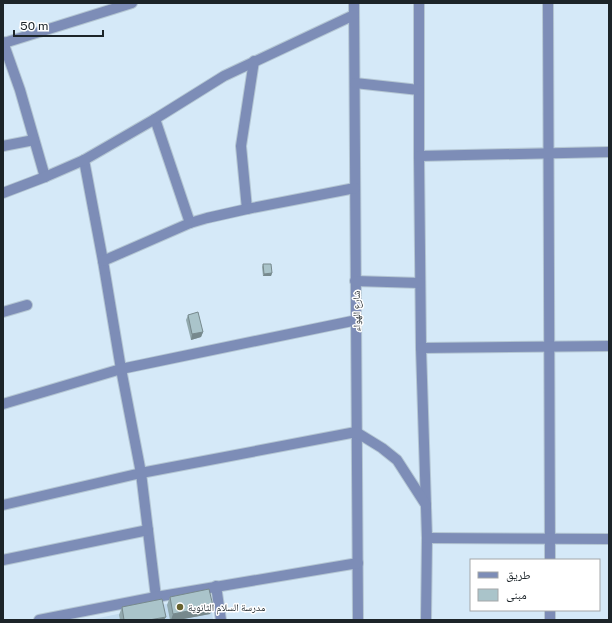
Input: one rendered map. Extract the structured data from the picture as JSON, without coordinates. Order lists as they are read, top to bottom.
{
  "streets": {
    "street": ["شارع الهواء"]
  },
  "places": ["مدرسة السلام الثانوية"],
  "legend": ["طريق", "مبنى"],
  "scale_bar": "50 m"
}
